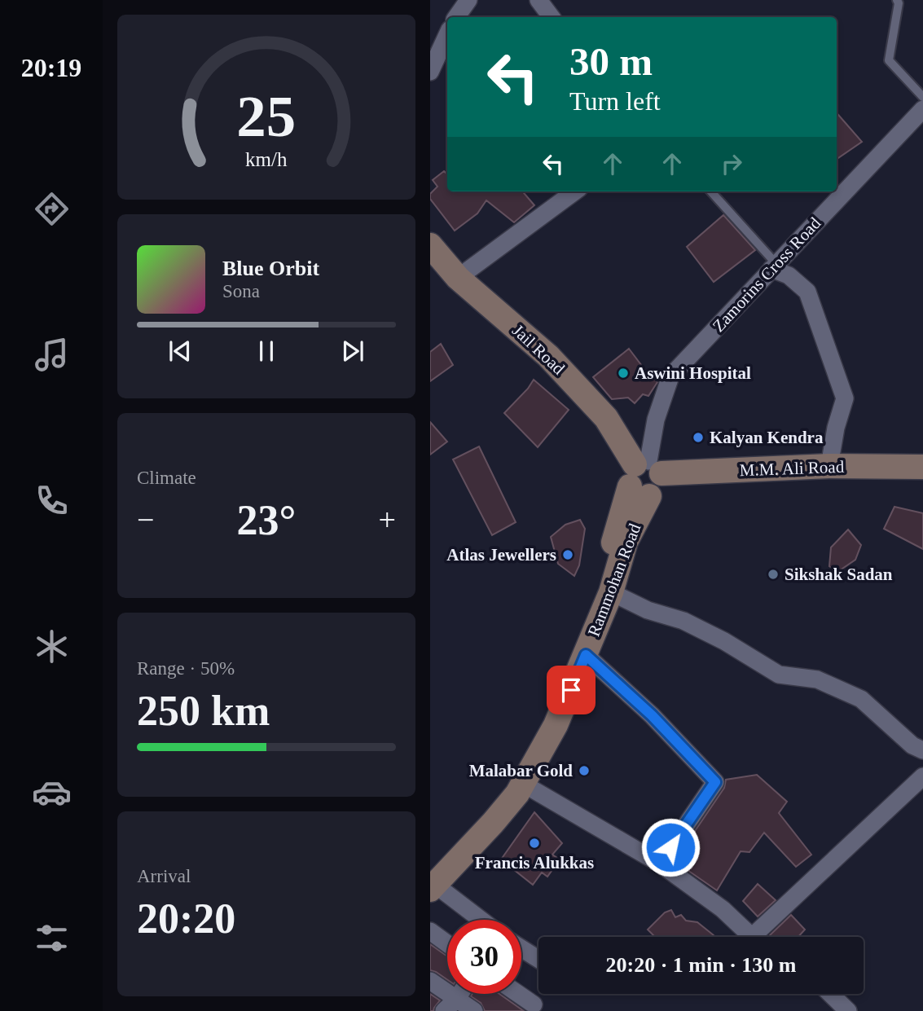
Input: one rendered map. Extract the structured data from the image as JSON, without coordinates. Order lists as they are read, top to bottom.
{
  "streets": {
    "main road": ["Jail Road", "M.M. Ali Road", "Rammohan Road"],
    "street": ["Zamorins Cross Road"]
  },
  "crossings": [
    ["Zamorins Cross Road", "Jail Road"],
    ["Zamorins Cross Road", "M.M. Ali Road"],
    ["Zamorins Cross Road", "Rammohan Road"],
    ["Jail Road", "M.M. Ali Road"],
    ["Jail Road", "Rammohan Road"],
    ["M.M. Ali Road", "Rammohan Road"]
  ],
  "places": [
    "Aswini Hospital",
    "Kalyan Kendra",
    "Atlas Jewellers",
    "Sikshak Sadan",
    "Malabar Gold",
    "Francis Alukkas"
  ],
  "page": {
    "tabs": "20:19",
    "turn": ["30 m", "Turn left"],
    "song": ["Blue Orbit", "Sona"],
    "tile": [
      "Climate",
      ["Range · 50%", "250 km"],
      ["Arrival", "20:20"]
    ],
    "heat": ["−", "23°", "+"],
    "limit": "30",
    "trip": "20:20 · 1 min · 130 m",
    "gauge": ["25", "km/h"]
  }
}
